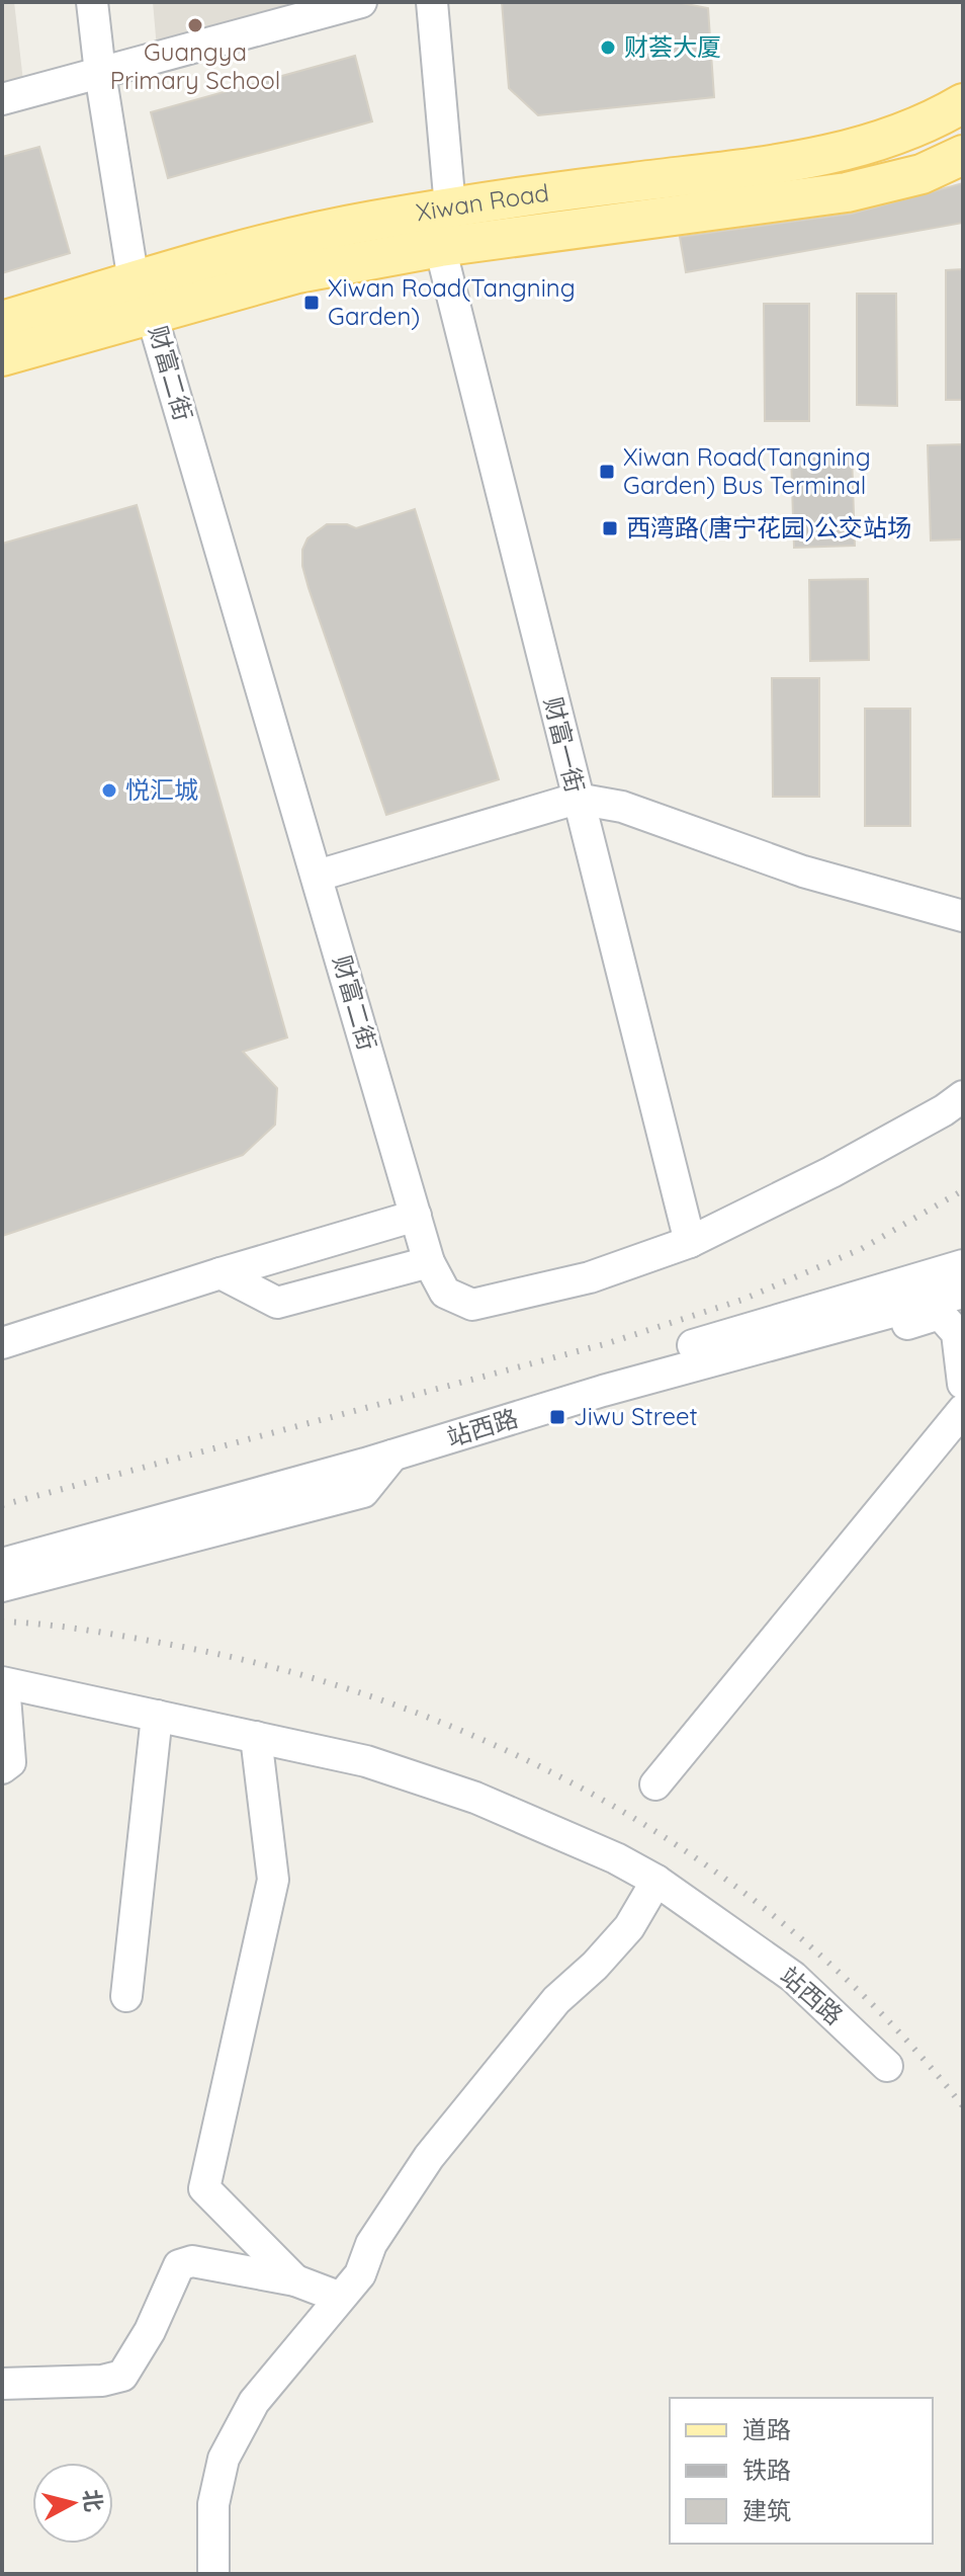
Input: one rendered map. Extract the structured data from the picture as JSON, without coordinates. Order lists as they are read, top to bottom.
{
  "streets": {
    "main road": ["Xiwan Road"],
    "street": ["财富二街", "财富一街", "站西路"]
  },
  "crossings": [
    ["Xiwan Road", "财富二街"],
    ["Xiwan Road", "财富一街"],
    ["财富二街", "财富一街"]
  ],
  "places": {
    "other": ["Guangya Primary School", "财荟大厦", "悦汇城"],
    "transit": [
      "Xiwan Road(Tangning Garden)",
      "Xiwan Road(Tangning Garden) Bus Terminal",
      "西湾路(唐宁花园)公交站场",
      "Jiwu Street"
    ]
  },
  "legend": ["道路", "铁路", "建筑"],
  "north": "right"
}
